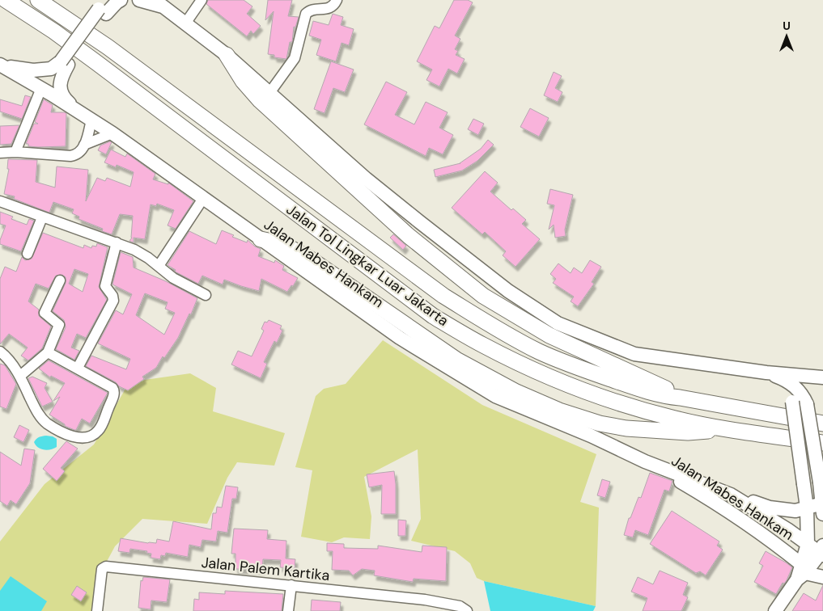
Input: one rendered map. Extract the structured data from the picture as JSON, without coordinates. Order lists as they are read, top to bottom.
{
  "streets": {
    "highway": ["Jalan Tol Lingkar Luar Jakarta"],
    "main road": ["Jalan Mabes Hankam"],
    "street": ["Jalan Palem Kartika"]
  },
  "north": "top"
}
